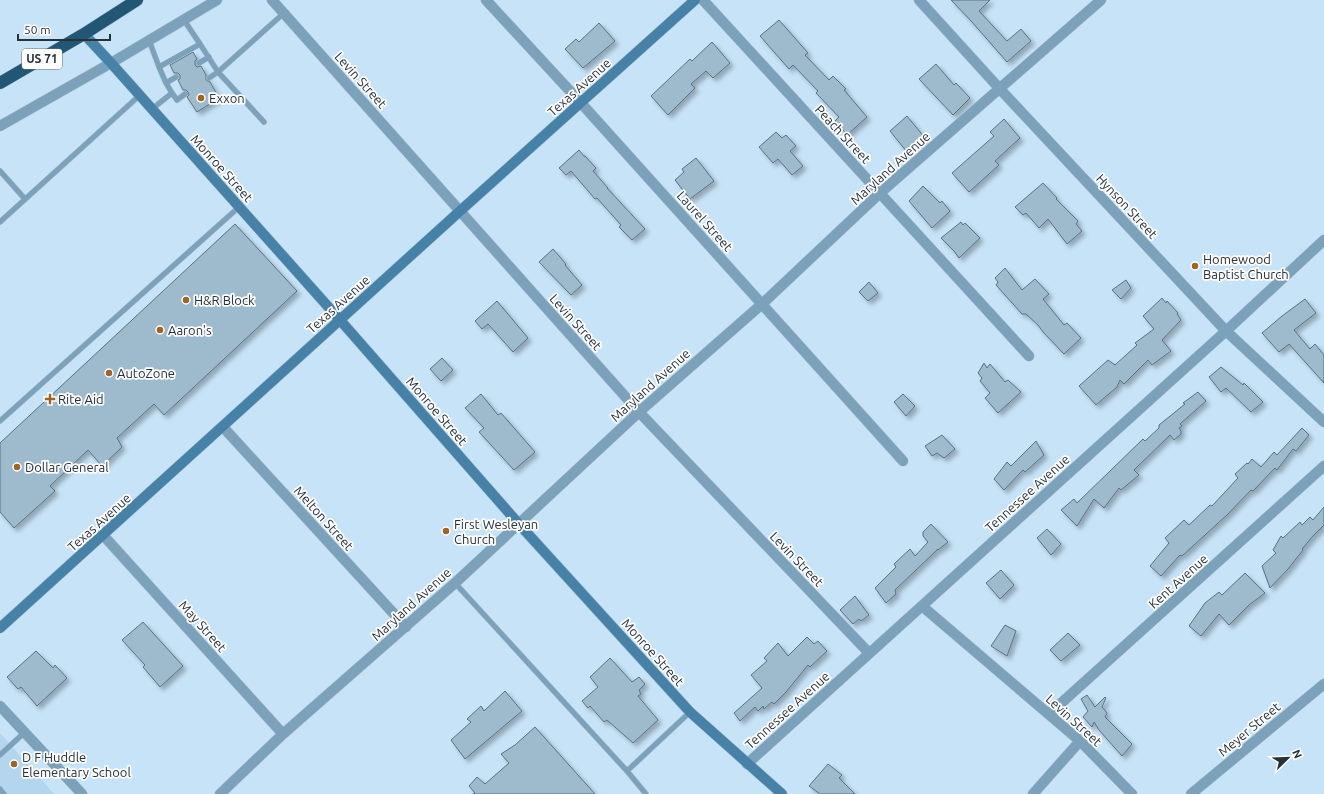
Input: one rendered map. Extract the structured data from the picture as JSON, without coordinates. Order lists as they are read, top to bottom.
{
  "streets": {
    "highway": ["US 71"],
    "main road": ["Texas Avenue", "Monroe Street"],
    "street": [
      "Levin Street",
      "Peach Street",
      "Maryland Avenue",
      "Hynson Street",
      "Laurel Street",
      "Tennessee Avenue",
      "Melton Street",
      "Kent Avenue",
      "May Street",
      "Meyer Street"
    ]
  },
  "crossings": [
    ["US 71", "Monroe Street"],
    ["Levin Street", "Texas Avenue"],
    ["Levin Street", "Maryland Avenue"],
    ["Levin Street", "Tennessee Avenue"],
    ["Levin Street", "Kent Avenue"],
    ["Texas Avenue", "Monroe Street"],
    ["Texas Avenue", "Laurel Street"],
    ["Texas Avenue", "Melton Street"],
    ["Texas Avenue", "May Street"],
    ["Peach Street", "Maryland Avenue"],
    ["Monroe Street", "Maryland Avenue"],
    ["Monroe Street", "Tennessee Avenue"],
    ["Maryland Avenue", "Hynson Street"],
    ["Maryland Avenue", "Laurel Street"],
    ["Maryland Avenue", "Melton Street"],
    ["Maryland Avenue", "May Street"],
    ["Hynson Street", "Tennessee Avenue"]
  ],
  "places": {
    "other": [
      "Exxon",
      "Homewood Baptist Church",
      "H&R Block",
      "Aaron's",
      "AutoZone",
      "Dollar General",
      "First Wesleyan Church",
      "D F Huddle Elementary School"
    ],
    "health": ["Rite Aid"]
  },
  "scale_bar": "50 m",
  "north": "top right"
}
